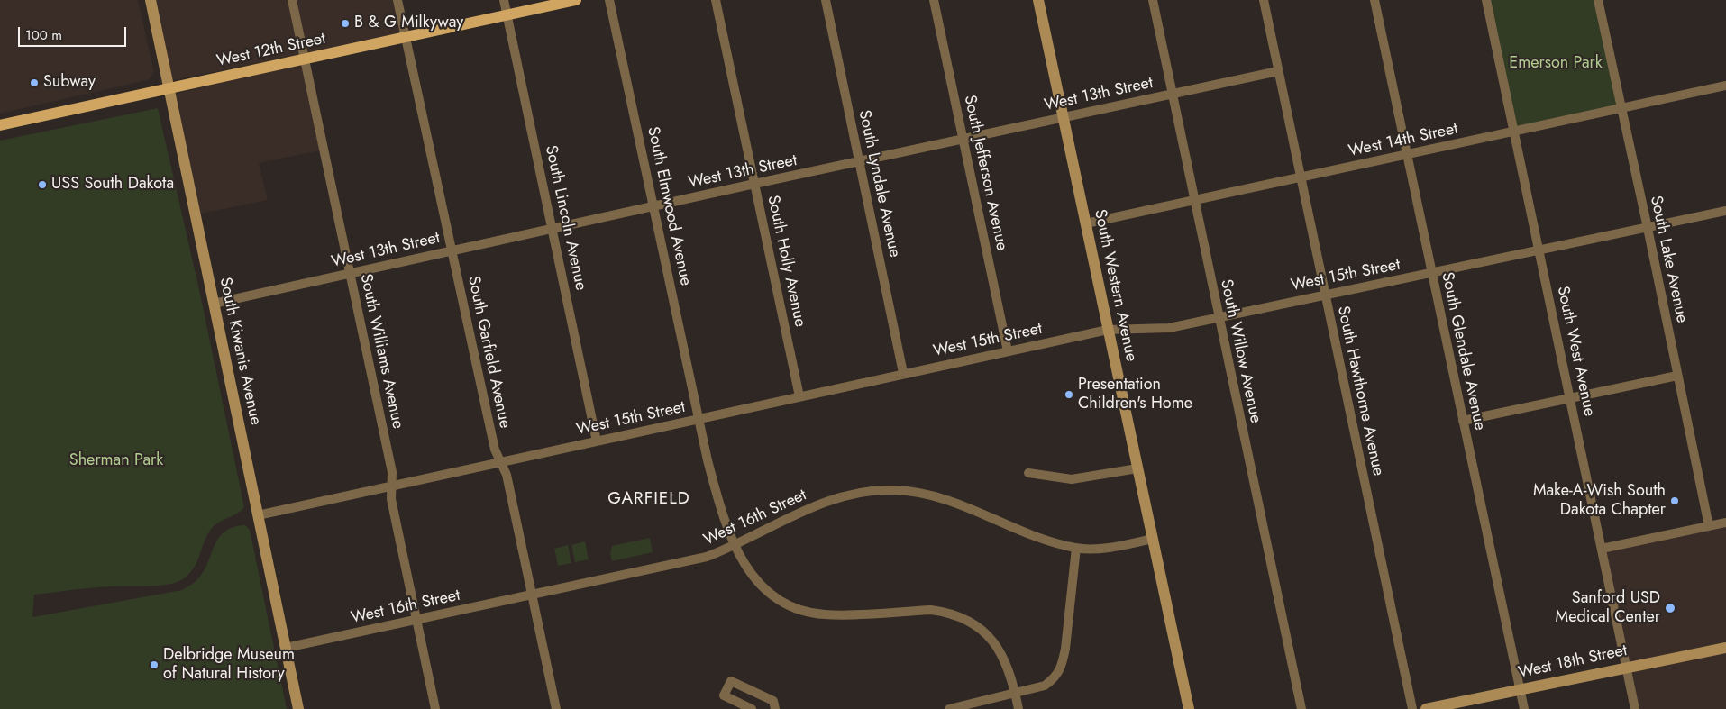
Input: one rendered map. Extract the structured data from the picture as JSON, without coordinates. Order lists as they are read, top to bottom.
{
  "streets": {
    "main road": ["West 12th Street"],
    "street": [
      "West 13th Street",
      "West 14th Street",
      "South Jefferson Avenue",
      "South Lyndale Avenue",
      "South Elmwood Avenue",
      "South Lincoln Avenue",
      "South Lake Avenue",
      "South Holly Avenue",
      "West 15th Street",
      "South Western Avenue",
      "South Kiwanis Avenue",
      "South Williams Avenue",
      "South Willow Avenue",
      "South Glendale Avenue",
      "South West Avenue",
      "South Garfield Avenue",
      "South Hawthorne Avenue",
      "West 16th Street",
      "West 18th Street"
    ]
  },
  "crossings": [
    ["West 12th Street", "South Lincoln Avenue"],
    ["West 12th Street", "South Kiwanis Avenue"],
    ["West 12th Street", "South Williams Avenue"],
    ["West 12th Street", "South Garfield Avenue"],
    ["West 13th Street", "South Jefferson Avenue"],
    ["West 13th Street", "South Lyndale Avenue"],
    ["West 13th Street", "South Elmwood Avenue"],
    ["West 13th Street", "South Lincoln Avenue"],
    ["West 13th Street", "South Holly Avenue"],
    ["West 13th Street", "South Western Avenue"],
    ["West 13th Street", "South Kiwanis Avenue"],
    ["West 13th Street", "South Williams Avenue"],
    ["West 13th Street", "South Willow Avenue"],
    ["West 13th Street", "South Garfield Avenue"],
    ["West 13th Street", "South Hawthorne Avenue"],
    ["West 14th Street", "South Lake Avenue"],
    ["West 14th Street", "South Western Avenue"],
    ["West 14th Street", "South Willow Avenue"],
    ["West 14th Street", "South Glendale Avenue"],
    ["West 14th Street", "South West Avenue"],
    ["West 14th Street", "South Hawthorne Avenue"],
    ["South Jefferson Avenue", "West 15th Street"],
    ["South Lyndale Avenue", "West 15th Street"],
    ["South Elmwood Avenue", "West 15th Street"],
    ["South Elmwood Avenue", "West 16th Street"],
    ["South Lincoln Avenue", "West 15th Street"],
    ["South Lake Avenue", "West 15th Street"],
    ["South Holly Avenue", "West 15th Street"],
    ["West 15th Street", "South Western Avenue"],
    ["West 15th Street", "South Kiwanis Avenue"],
    ["West 15th Street", "South Williams Avenue"],
    ["West 15th Street", "South Willow Avenue"],
    ["West 15th Street", "South Glendale Avenue"],
    ["West 15th Street", "South West Avenue"],
    ["West 15th Street", "South Garfield Avenue"],
    ["West 15th Street", "South Hawthorne Avenue"],
    ["South Western Avenue", "West 16th Street"],
    ["South Kiwanis Avenue", "West 16th Street"],
    ["South Williams Avenue", "West 16th Street"],
    ["South Glendale Avenue", "West 18th Street"],
    ["South West Avenue", "West 18th Street"],
    ["South Garfield Avenue", "West 16th Street"]
  ],
  "districts": ["GARFIELD"],
  "parks": ["Emerson Park", "Sherman Park"],
  "places": [
    "B & G Milkyway",
    "Subway",
    "USS South Dakota",
    "Presentation Children's Home",
    "Make-A-Wish South Dakota Chapter",
    "Sanford USD Medical Center",
    "Delbridge Museum of Natural History"
  ],
  "scale_bar": "100 m"
}
